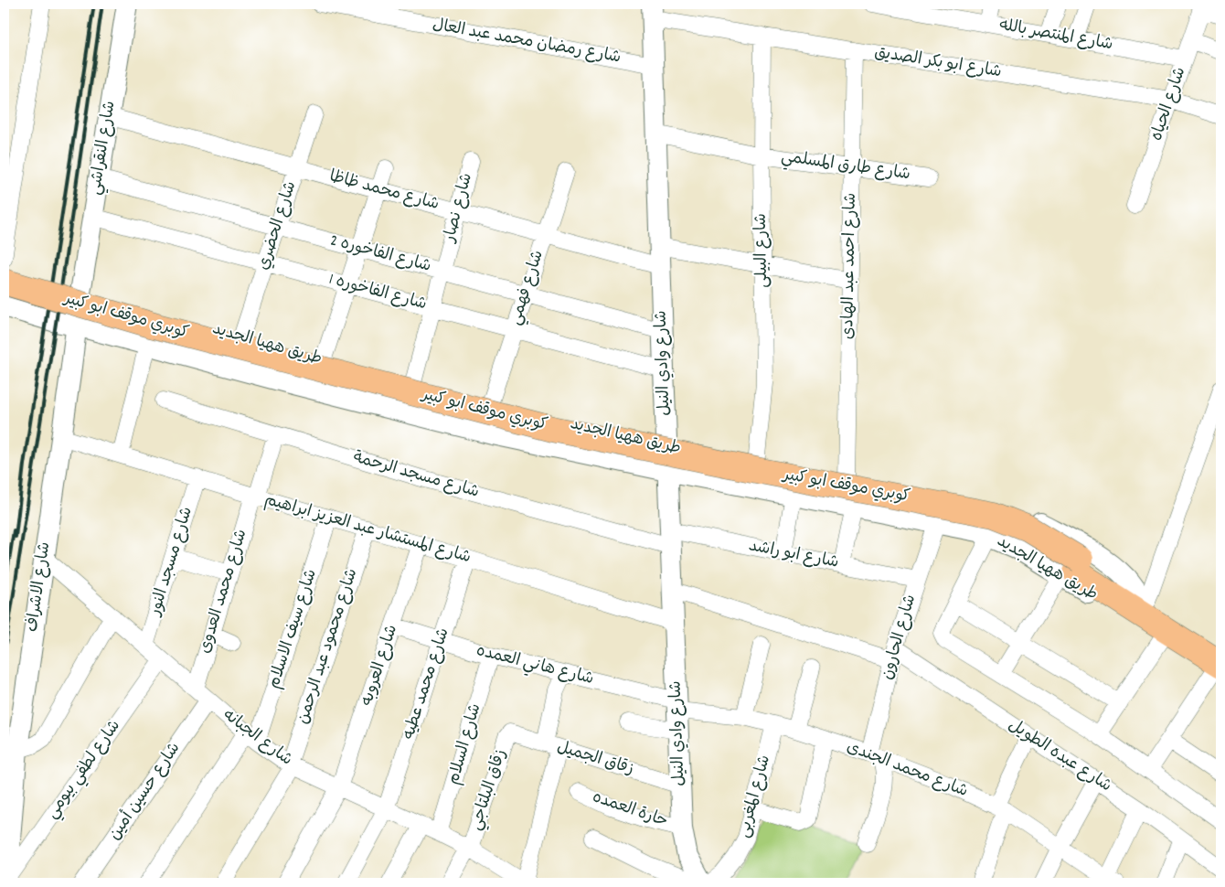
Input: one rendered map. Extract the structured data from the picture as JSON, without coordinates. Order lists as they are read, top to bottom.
{
  "streets": {
    "main road": ["كوبري موقف ابو كبير", "طريق ههيا الجديد"],
    "street": [
      "شارع المنتصر بالله",
      "شارع رمضان محمد عبد العال",
      "شارع ابو بكر الصديق",
      "شارع الحياه",
      "شارع النقراشي",
      "شارع طارق المسلمي",
      "شارع محمد ظاظا",
      "شارع نصار",
      "شارع الحضري",
      "شارع البيلى",
      "شارع الفاخوره 2",
      "شارع احمد عبد الهادى",
      "شارع فهمي",
      "شارع الفاخوره 1",
      "شارع وادي النيل",
      "شارع مسجد الرحمة",
      "شارع المستشار عبد العزيز ابراهيم",
      "شارع ابو راشد",
      "شارع مسجد النور",
      "شارع الاشراف",
      "شارع محمد العدوى",
      "شارع سيف الاسلام",
      "شارع الحارون",
      "شارع محمود عبد الرحمن",
      "شارع العروبه",
      "شارع هاني العمده",
      "شارع محمد عطيه",
      "شارع الجبانه",
      "شارع السلام",
      "شارع عبده الطويل",
      "زقاق الجميل",
      "شارع لطفي بيومي",
      "شارع محمد الجندى",
      "زقاق البلتاجي",
      "شارع حسين أمين",
      "شارع المغربى",
      "حارة العمده"
    ]
  },
  "crossings": [
    ["شارع المنتصر بالله", "شارع الحياه"],
    ["شارع رمضان محمد عبد العال", "شارع وادي النيل"],
    ["شارع ابو بكر الصديق", "شارع الحياه"],
    ["شارع ابو بكر الصديق", "شارع البيلى"],
    ["شارع ابو بكر الصديق", "شارع احمد عبد الهادى"],
    ["شارع ابو بكر الصديق", "شارع وادي النيل"],
    ["شارع النقراشي", "شارع محمد ظاظا"],
    ["شارع النقراشي", "شارع الفاخوره 2"],
    ["شارع النقراشي", "شارع الفاخوره 1"],
    ["شارع النقراشي", "طريق ههيا الجديد"],
    ["شارع النقراشي", "شارع الاشراف"],
    ["شارع طارق المسلمي", "شارع البيلى"],
    ["شارع طارق المسلمي", "شارع احمد عبد الهادى"],
    ["شارع طارق المسلمي", "شارع وادي النيل"],
    ["شارع محمد ظاظا", "شارع نصار"],
    ["شارع محمد ظاظا", "شارع الحضري"],
    ["شارع محمد ظاظا", "شارع البيلى"],
    ["شارع محمد ظاظا", "شارع احمد عبد الهادى"],
    ["شارع محمد ظاظا", "شارع فهمي"],
    ["شارع محمد ظاظا", "شارع وادي النيل"],
    ["شارع نصار", "شارع الفاخوره 2"],
    ["شارع نصار", "شارع الفاخوره 1"],
    ["شارع نصار", "طريق ههيا الجديد"],
    ["شارع الحضري", "شارع الفاخوره 2"],
    ["شارع الحضري", "شارع الفاخوره 1"],
    ["شارع الحضري", "طريق ههيا الجديد"],
    ["شارع البيلى", "طريق ههيا الجديد"],
    ["شارع الفاخوره 2", "شارع فهمي"],
    ["شارع الفاخوره 2", "شارع وادي النيل"],
    ["شارع احمد عبد الهادى", "طريق ههيا الجديد"],
    ["شارع فهمي", "شارع الفاخوره 1"],
    ["شارع فهمي", "طريق ههيا الجديد"],
    ["شارع الفاخوره 1", "شارع وادي النيل"],
    ["كوبري موقف ابو كبير", "طريق ههيا الجديد"],
    ["طريق ههيا الجديد", "شارع وادي النيل"],
    ["طريق ههيا الجديد", "شارع الاشراف"],
    ["طريق ههيا الجديد", "شارع الحارون"],
    ["شارع وادي النيل", "شارع مسجد الرحمة"],
    ["شارع وادي النيل", "شارع المستشار عبد العزيز ابراهيم"],
    ["شارع وادي النيل", "شارع ابو راشد"],
    ["شارع وادي النيل", "شارع هاني العمده"],
    ["شارع وادي النيل", "شارع عبده الطويل"],
    ["شارع وادي النيل", "زقاق الجميل"],
    ["شارع وادي النيل", "شارع محمد الجندى"],
    ["شارع وادي النيل", "حارة العمده"],
    ["شارع مسجد الرحمة", "شارع ابو راشد"],
    ["شارع مسجد الرحمة", "شارع محمد العدوى"],
    ["شارع المستشار عبد العزيز ابراهيم", "شارع مسجد النور"],
    ["شارع المستشار عبد العزيز ابراهيم", "شارع الاشراف"],
    ["شارع المستشار عبد العزيز ابراهيم", "شارع محمد العدوى"],
    ["شارع المستشار عبد العزيز ابراهيم", "شارع سيف الاسلام"],
    ["شارع المستشار عبد العزيز ابراهيم", "شارع محمود عبد الرحمن"],
    ["شارع المستشار عبد العزيز ابراهيم", "شارع العروبه"],
    ["شارع المستشار عبد العزيز ابراهيم", "شارع محمد عطيه"],
    ["شارع ابو راشد", "شارع الحارون"],
    ["شارع مسجد النور", "شارع الجبانه"],
    ["شارع الاشراف", "شارع الجبانه"],
    ["شارع الاشراف", "شارع لطفي بيومي"],
    ["شارع محمد العدوى", "شارع الجبانه"],
    ["شارع سيف الاسلام", "شارع الجبانه"],
    ["شارع الحارون", "شارع عبده الطويل"],
    ["شارع الحارون", "شارع محمد الجندى"],
    ["شارع محمود عبد الرحمن", "شارع الجبانه"],
    ["شارع العروبه", "شارع هاني العمده"],
    ["شارع العروبه", "شارع الجبانه"],
    ["شارع هاني العمده", "شارع محمد عطيه"],
    ["شارع هاني العمده", "شارع السلام"],
    ["شارع هاني العمده", "شارع محمد الجندى"],
    ["شارع محمد عطيه", "شارع الجبانه"],
    ["شارع الجبانه", "شارع السلام"],
    ["شارع الجبانه", "شارع لطفي بيومي"],
    ["شارع الجبانه", "زقاق البلتاجي"],
    ["شارع الجبانه", "شارع حسين أمين"],
    ["زقاق الجميل", "زقاق البلتاجي"],
    ["شارع محمد الجندى", "شارع المغربى"]
  ]
}
